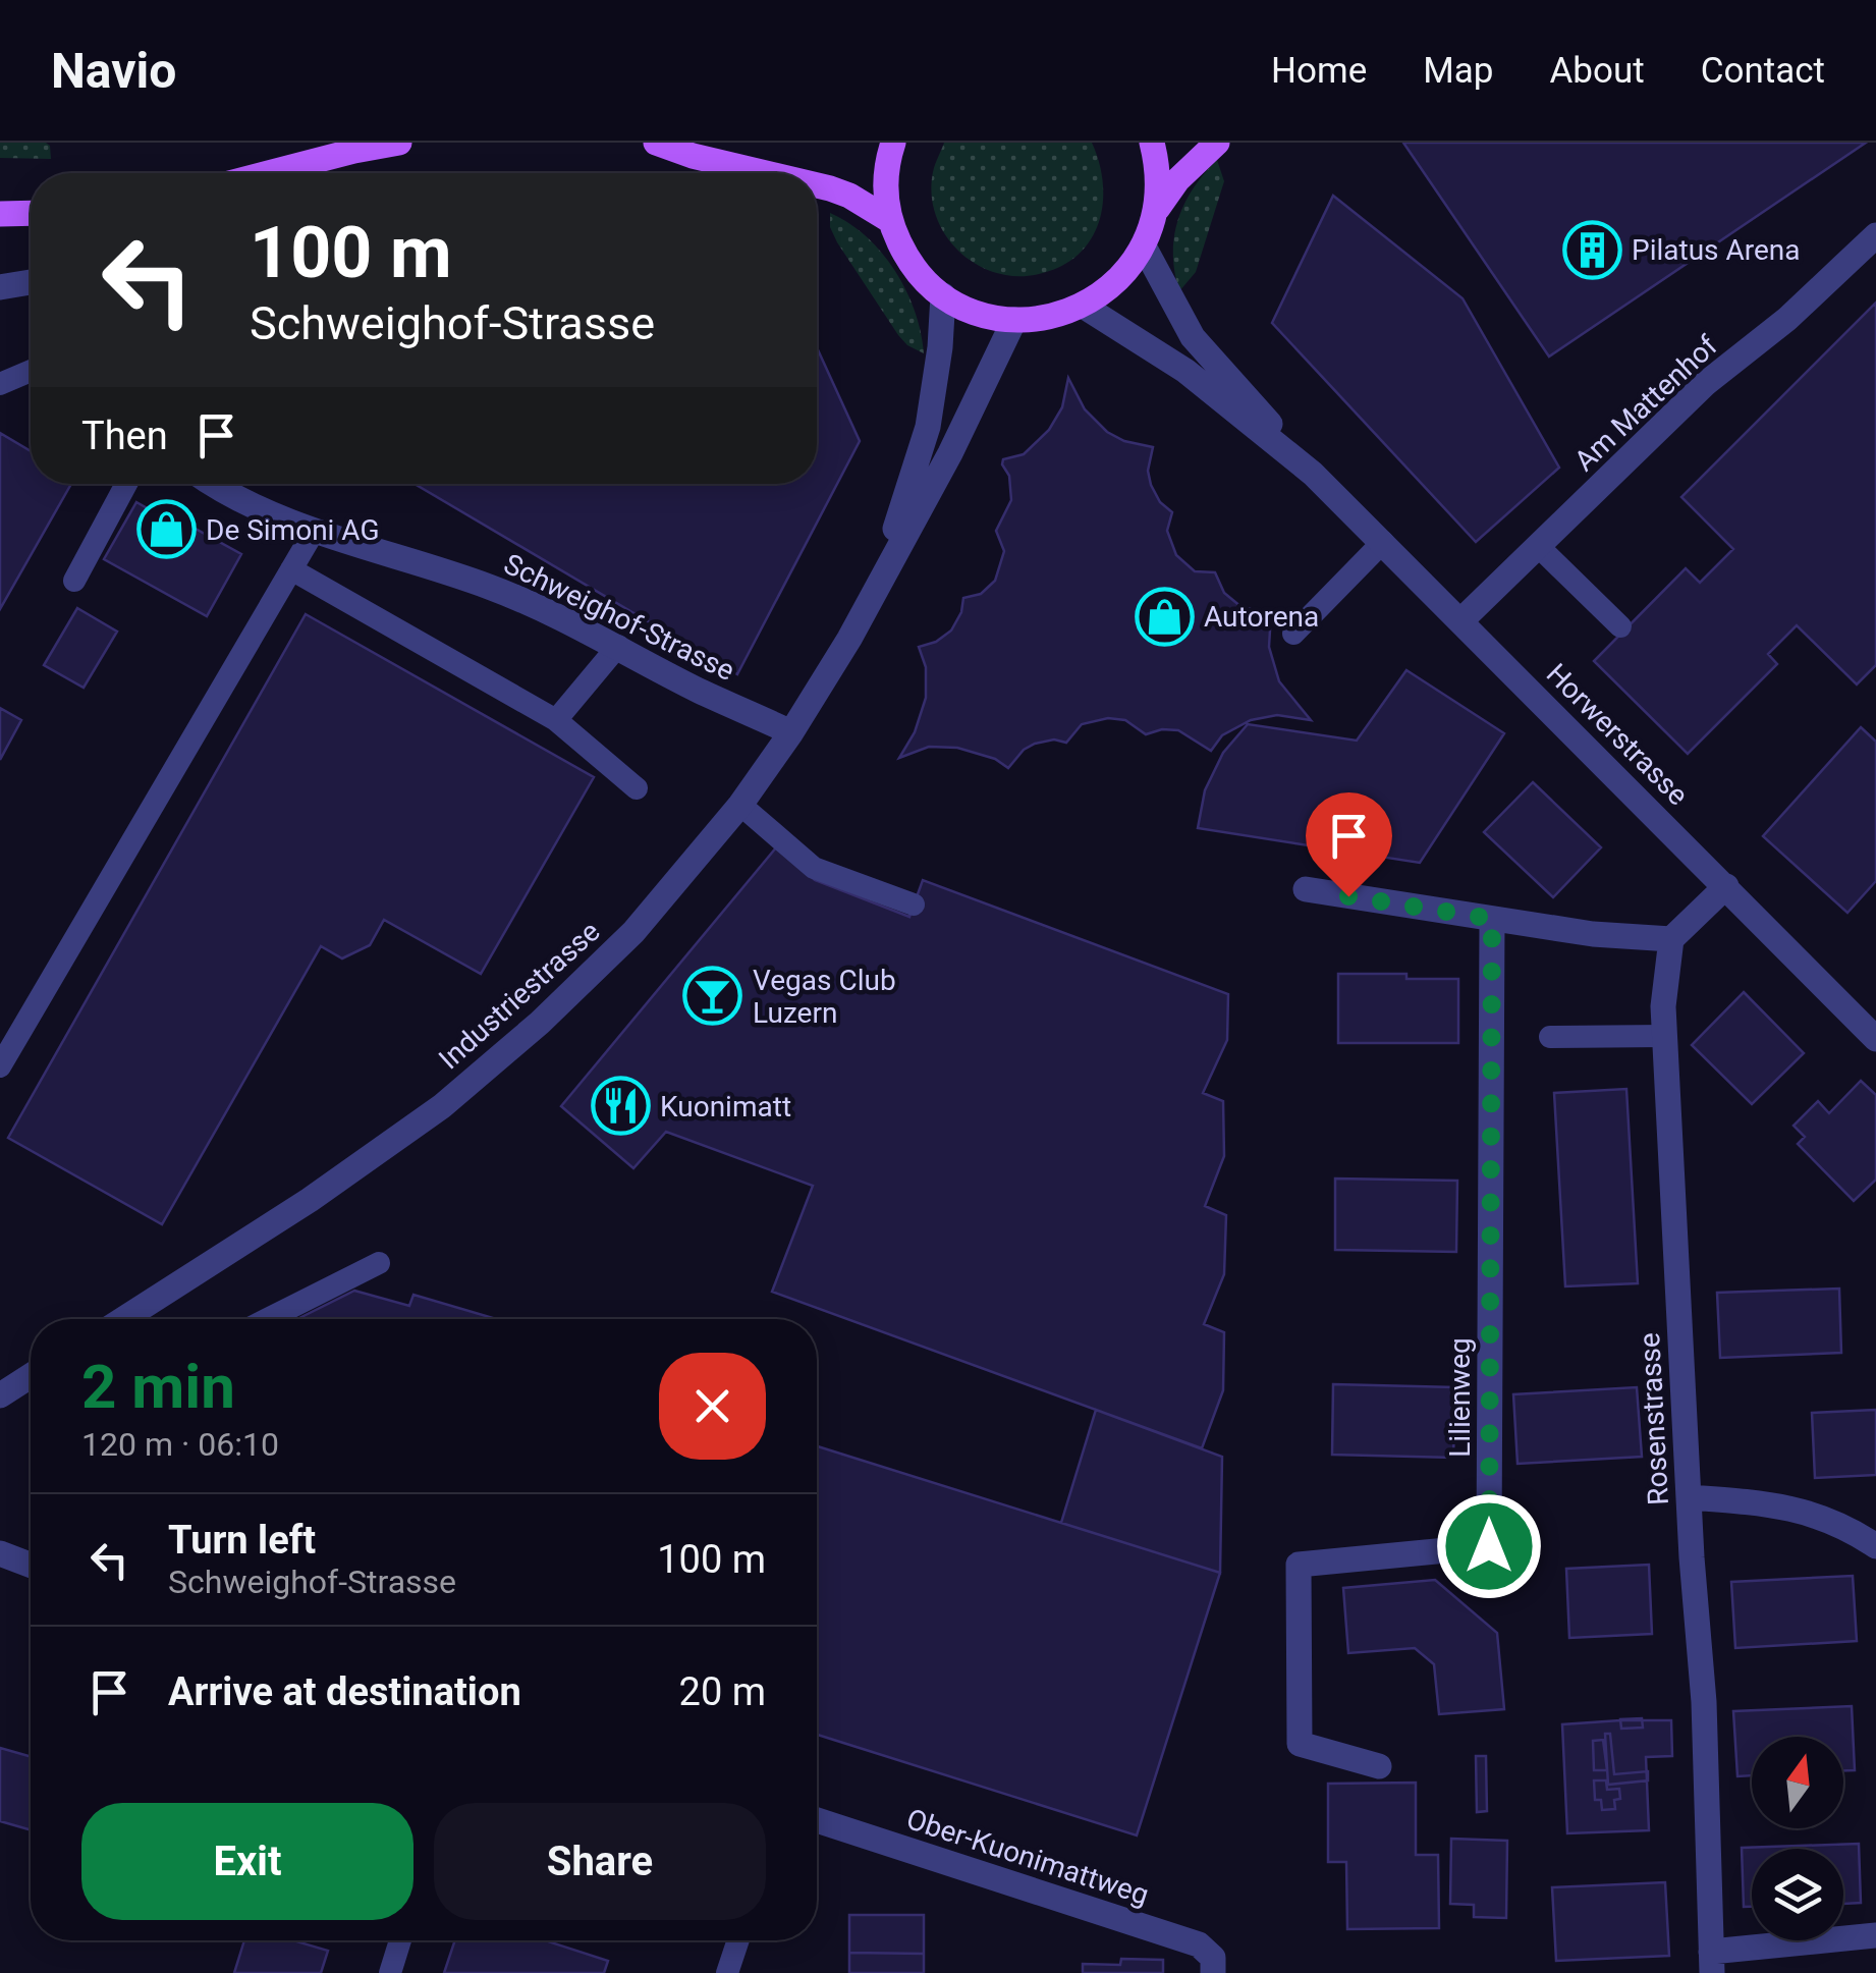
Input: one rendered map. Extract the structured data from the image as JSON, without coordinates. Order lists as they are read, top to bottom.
{
  "streets": {
    "street": [
      "Am Mattenhof",
      "Schweighof-Strasse",
      "Horwerstrasse",
      "Industriestrasse",
      "Lilienweg",
      "Rosenstrasse",
      "Ober-Kuonimattweg"
    ]
  },
  "crossings": [
    ["Am Mattenhof", "Horwerstrasse"],
    ["Schweighof-Strasse", "Industriestrasse"]
  ],
  "places": {
    "building": ["Pilatus Arena"],
    "shop": ["De Simoni AG", "Autorena"],
    "bar": ["Vegas Club Luzern"],
    "restaurant": ["Kuonimatt"]
  },
  "north": "top",
  "page": {
    "header": "Navio",
    "nav": [
      "Home",
      "Map",
      "About",
      "Contact"
    ],
    "turn": ["100 m", "Schweighof-Strasse"],
    "then": "Then",
    "heading": ["2 min", "120 m · 06:10"],
    "list": [
      {
        "name": "Turn left",
        "note": "Schweighof-Strasse",
        "value": "100 m"
      },
      {
        "name": "Arrive at destination",
        "value": "20 m"
      }
    ],
    "buttons": ["Exit", "Share"]
  }
}
